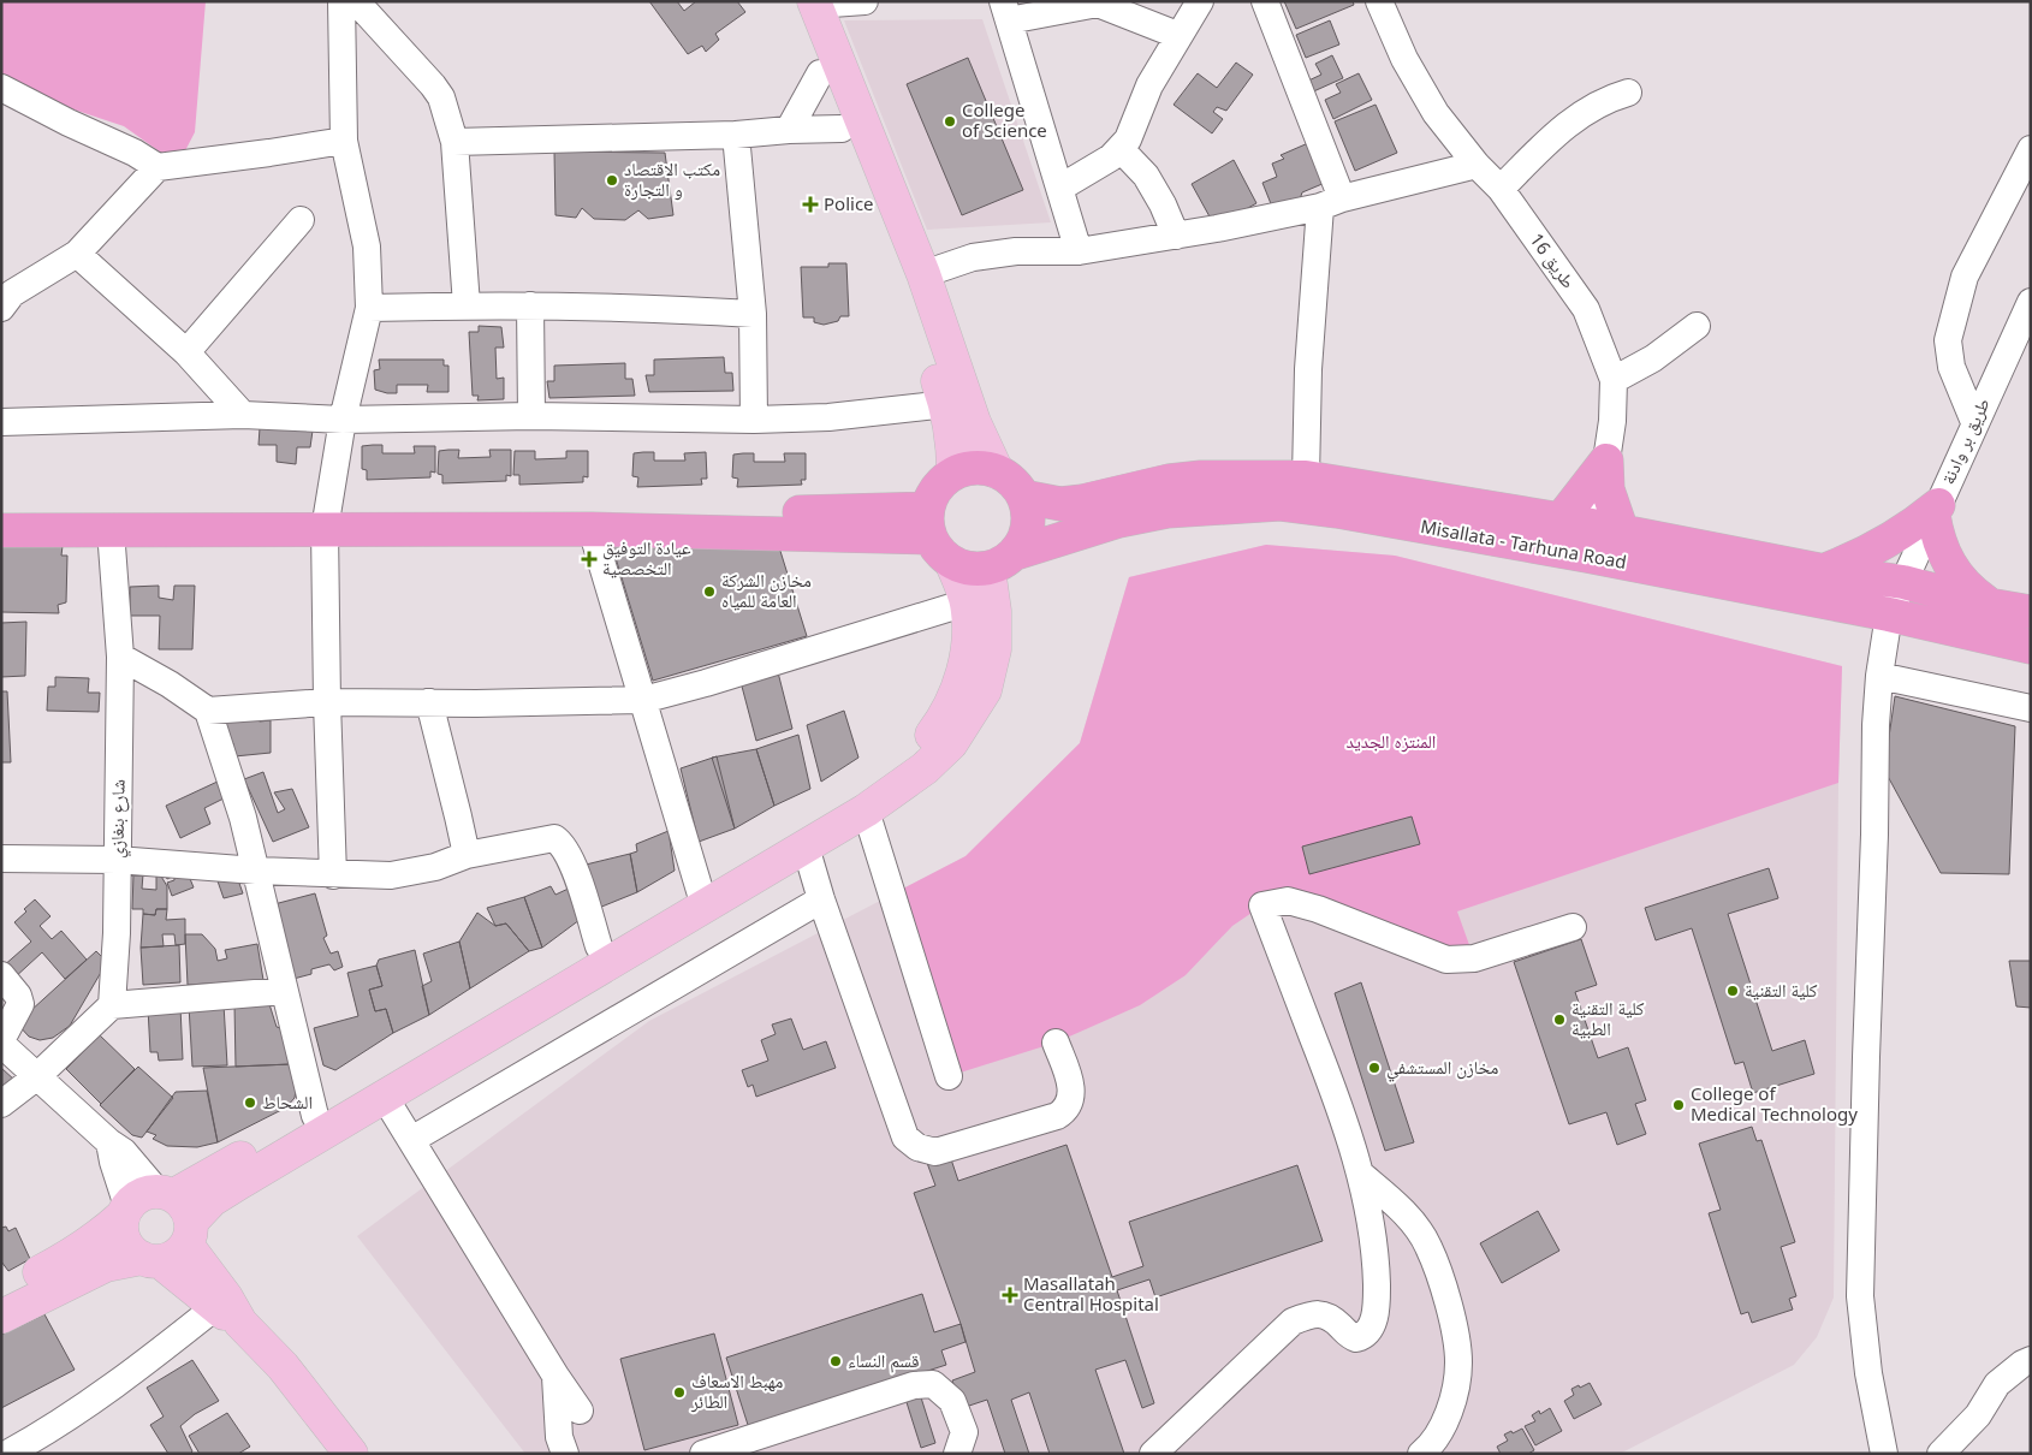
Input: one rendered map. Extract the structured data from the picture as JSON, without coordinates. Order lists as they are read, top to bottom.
{
  "streets": {
    "highway": ["Misallata - Tarhuna Road"],
    "street": ["طريق 16", "طريق بر وادنة", "شارع بنغازي"]
  },
  "crossings": [
    ["طريق بر وادنة", "Misallata - Tarhuna Road"]
  ],
  "parks": ["المنتزه الجديد"],
  "places": {
    "other": [
      "College of Science",
      "مكتب الاقتصاد و التجارة",
      "مخازن الشركة العامة للمياه",
      "كلية التقنية",
      "كلية التقنية الطبية",
      "مخازن المستشفي",
      "الشحاط",
      "College of Medical Technology",
      "قسم النساء",
      "مهبط الاسعاف الطائر"
    ],
    "health": ["Police", "عيادة التوفيق التخصصية", "Masallatah Central Hospital"]
  }
}
